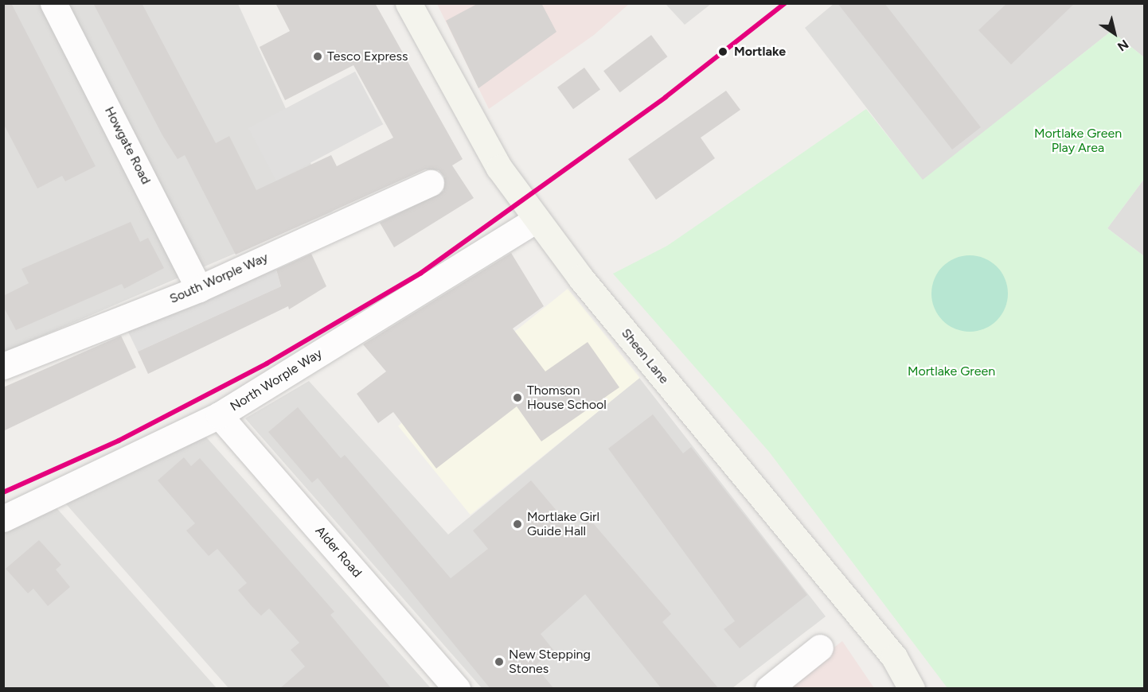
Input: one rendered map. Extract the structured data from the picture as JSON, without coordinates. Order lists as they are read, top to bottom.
{
  "streets": {
    "main road": ["Sheen Lane"],
    "street": [
      "Howgate Road",
      "South Worple Way",
      "North Worple Way",
      "Alder Road"
    ]
  },
  "crossings": [
    ["Howgate Road", "South Worple Way"],
    ["Sheen Lane", "North Worple Way"],
    ["North Worple Way", "Alder Road"]
  ],
  "parks": ["Mortlake Green Play Area", "Mortlake Green"],
  "places": [
    "Mortlake",
    "Tesco Express",
    "Thomson House School",
    "Mortlake Girl Guide Hall",
    "New Stepping Stones"
  ],
  "north": "bottom right"
}
